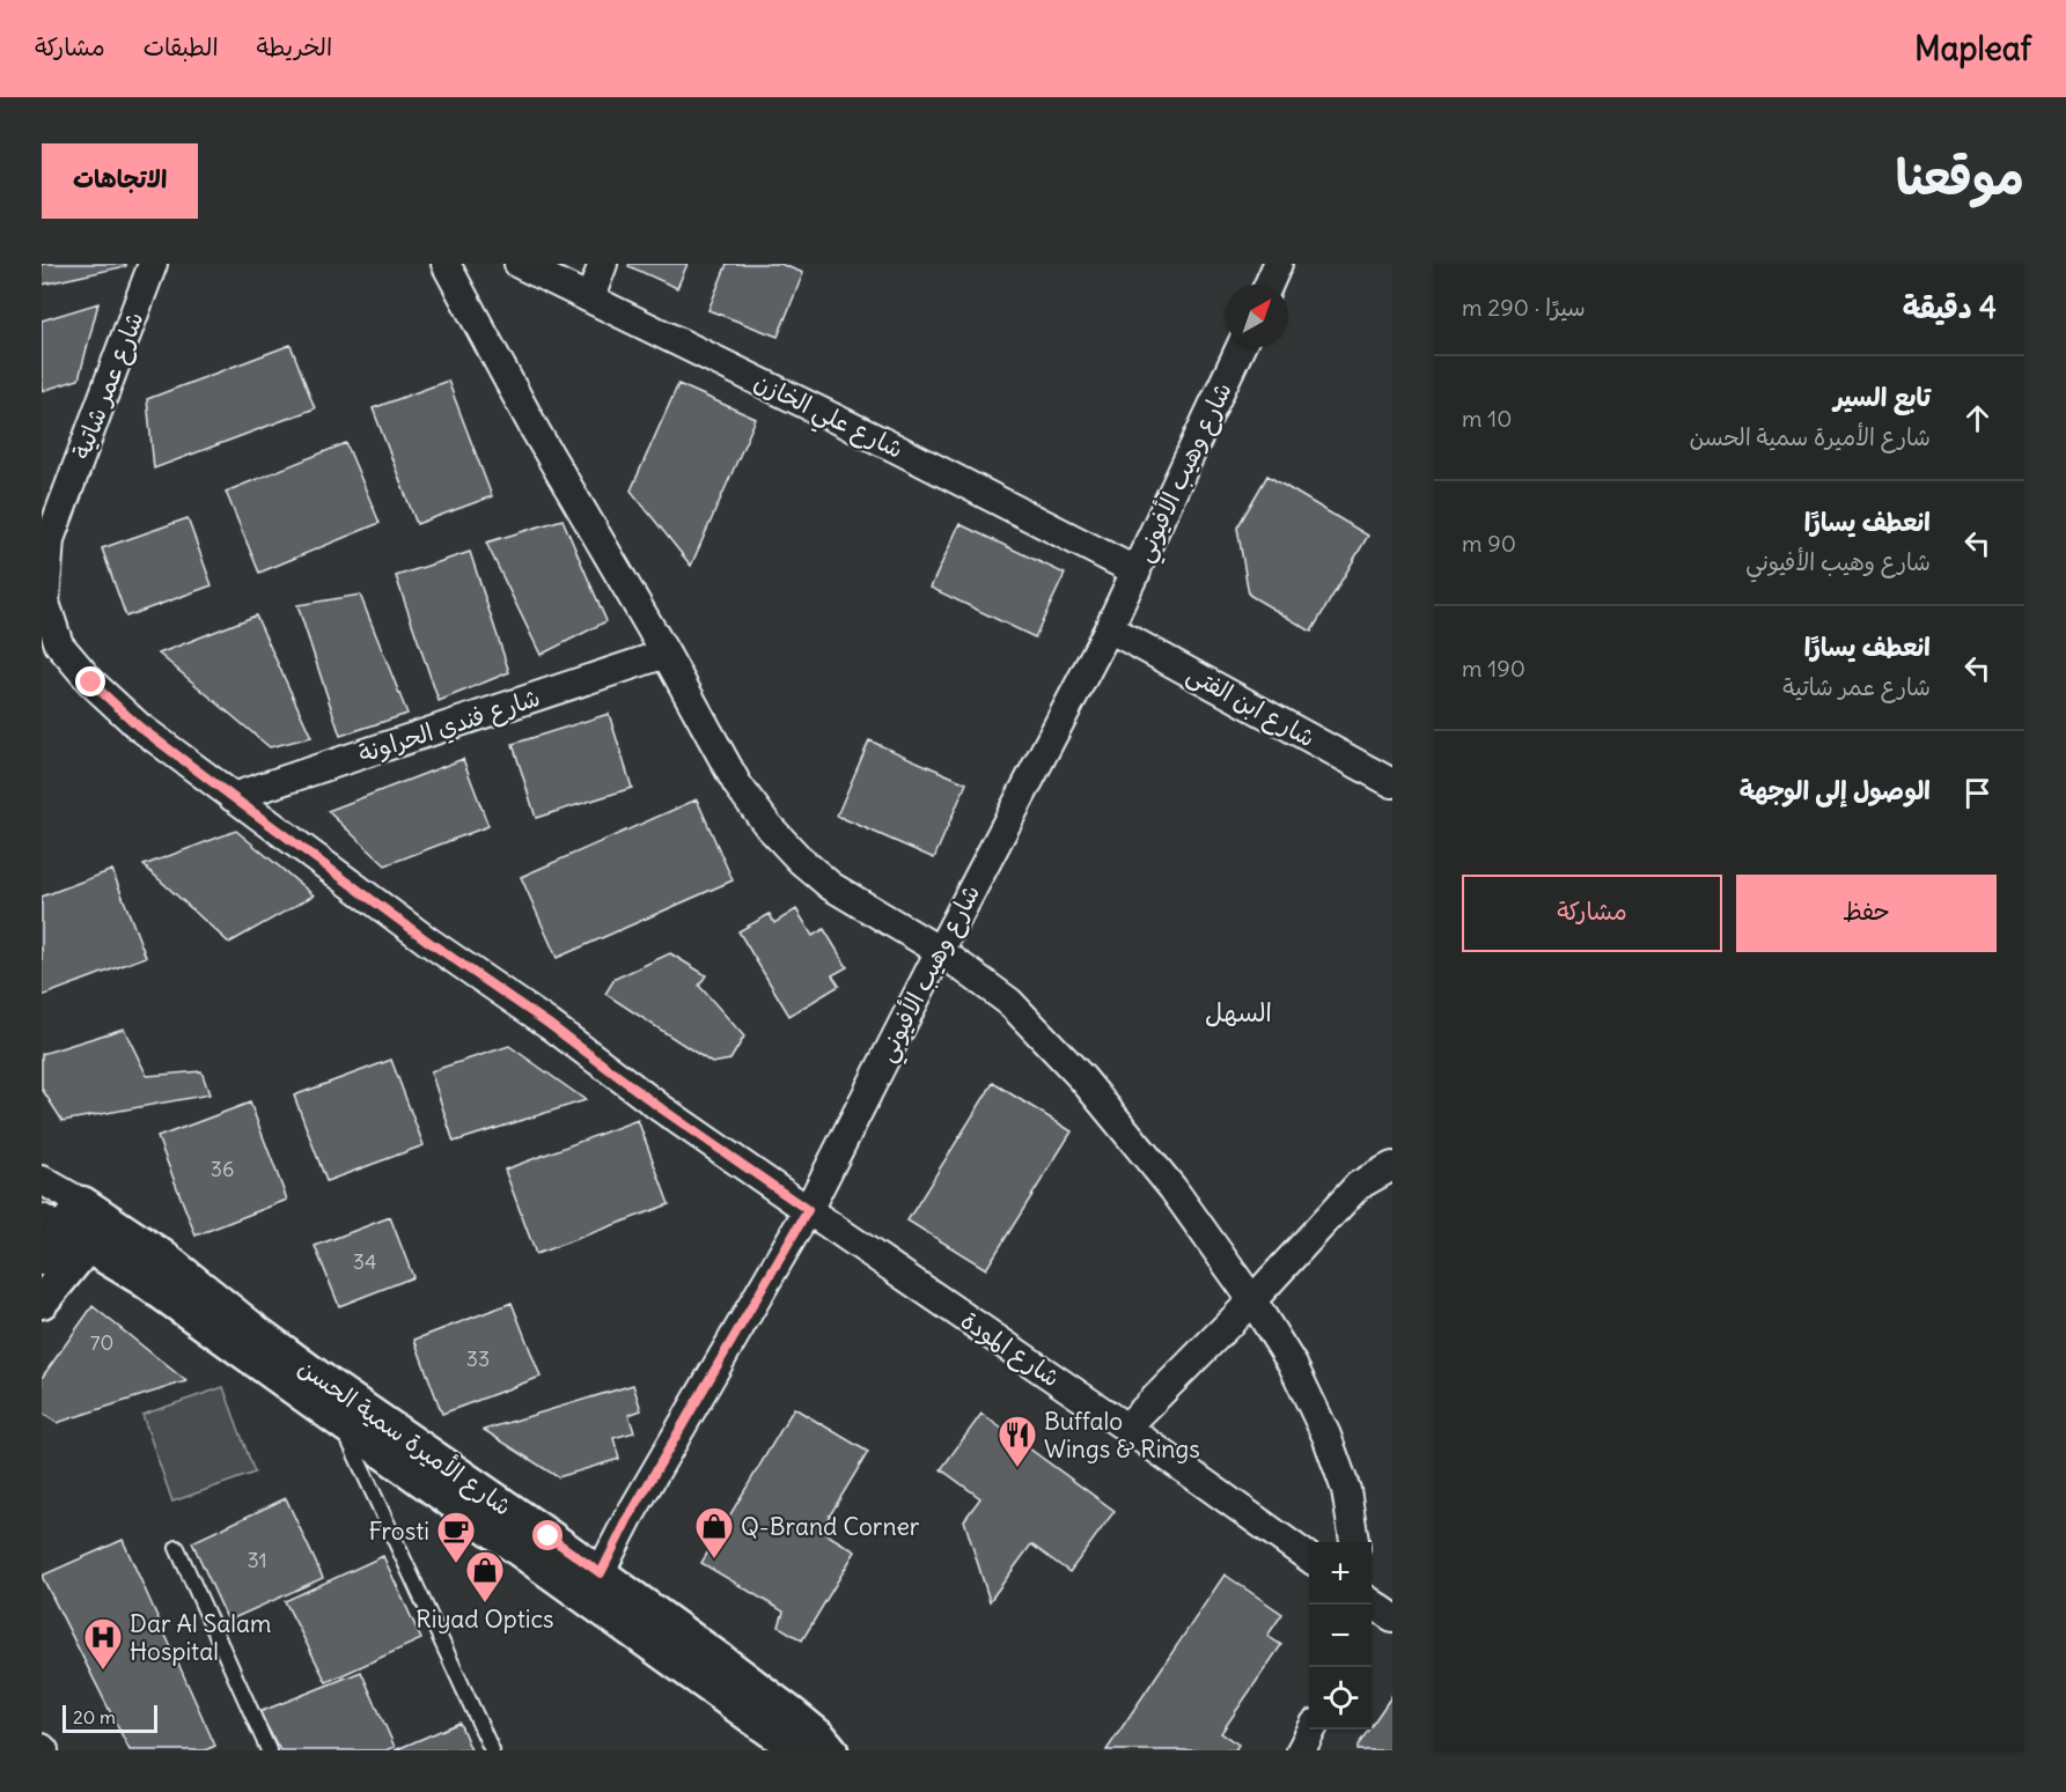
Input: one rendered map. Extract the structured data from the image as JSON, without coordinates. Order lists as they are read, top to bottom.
{
  "streets": {
    "street": [
      "شارع عمر شاتية",
      "شارع علي الخازن",
      "شارع وهيب الأفيوني",
      "شارع ابن الفتى",
      "شارع فندي الحراونة",
      "شارع المودة",
      "شارع الأميرة سمية الحسن"
    ]
  },
  "crossings": [
    ["شارع عمر شاتية", "شارع وهيب الأفيوني"],
    ["شارع عمر شاتية", "شارع فندي الحراونة"],
    ["شارع عمر شاتية", "شارع المودة"],
    ["شارع علي الخازن", "شارع وهيب الأفيوني"],
    ["شارع وهيب الأفيوني", "شارع ابن الفتى"],
    ["شارع وهيب الأفيوني", "شارع المودة"],
    ["شارع وهيب الأفيوني", "شارع الأميرة سمية الحسن"]
  ],
  "districts": ["السهل"],
  "places": {
    "restaurant": ["Buffalo Wings & Rings"],
    "shop": ["Q-Brand Corner", "Riyad Optics"],
    "cafe": ["Frosti"],
    "hospital": ["Dar Al Salam Hospital"]
  },
  "house_numbers": [
    "36",
    "34",
    "70",
    "33",
    "31"
  ],
  "scale_bar": "20 m",
  "north": "top right",
  "page": {
    "header": "Mapleaf",
    "nav": ["الخريطة", "الطبقات", "مشاركة"],
    "title": "موقعنا",
    "buttons": [
      "الاتجاهات",
      ["حفظ", "مشاركة"]
    ],
    "heading": ["4 دقيقة", "سيرًا · 290 m"],
    "list": [
      ["تابع السير", "شارع الأميرة سمية الحسن", "10 m"],
      ["انعطف يسارًا", "شارع وهيب الأفيوني", "90 m"],
      ["انعطف يسارًا", "شارع عمر شاتية", "190 m"],
      "الوصول إلى الوجهة"
    ],
    "map_buttons": ["+", "−"],
    "scale": "20 m"
  }
}
